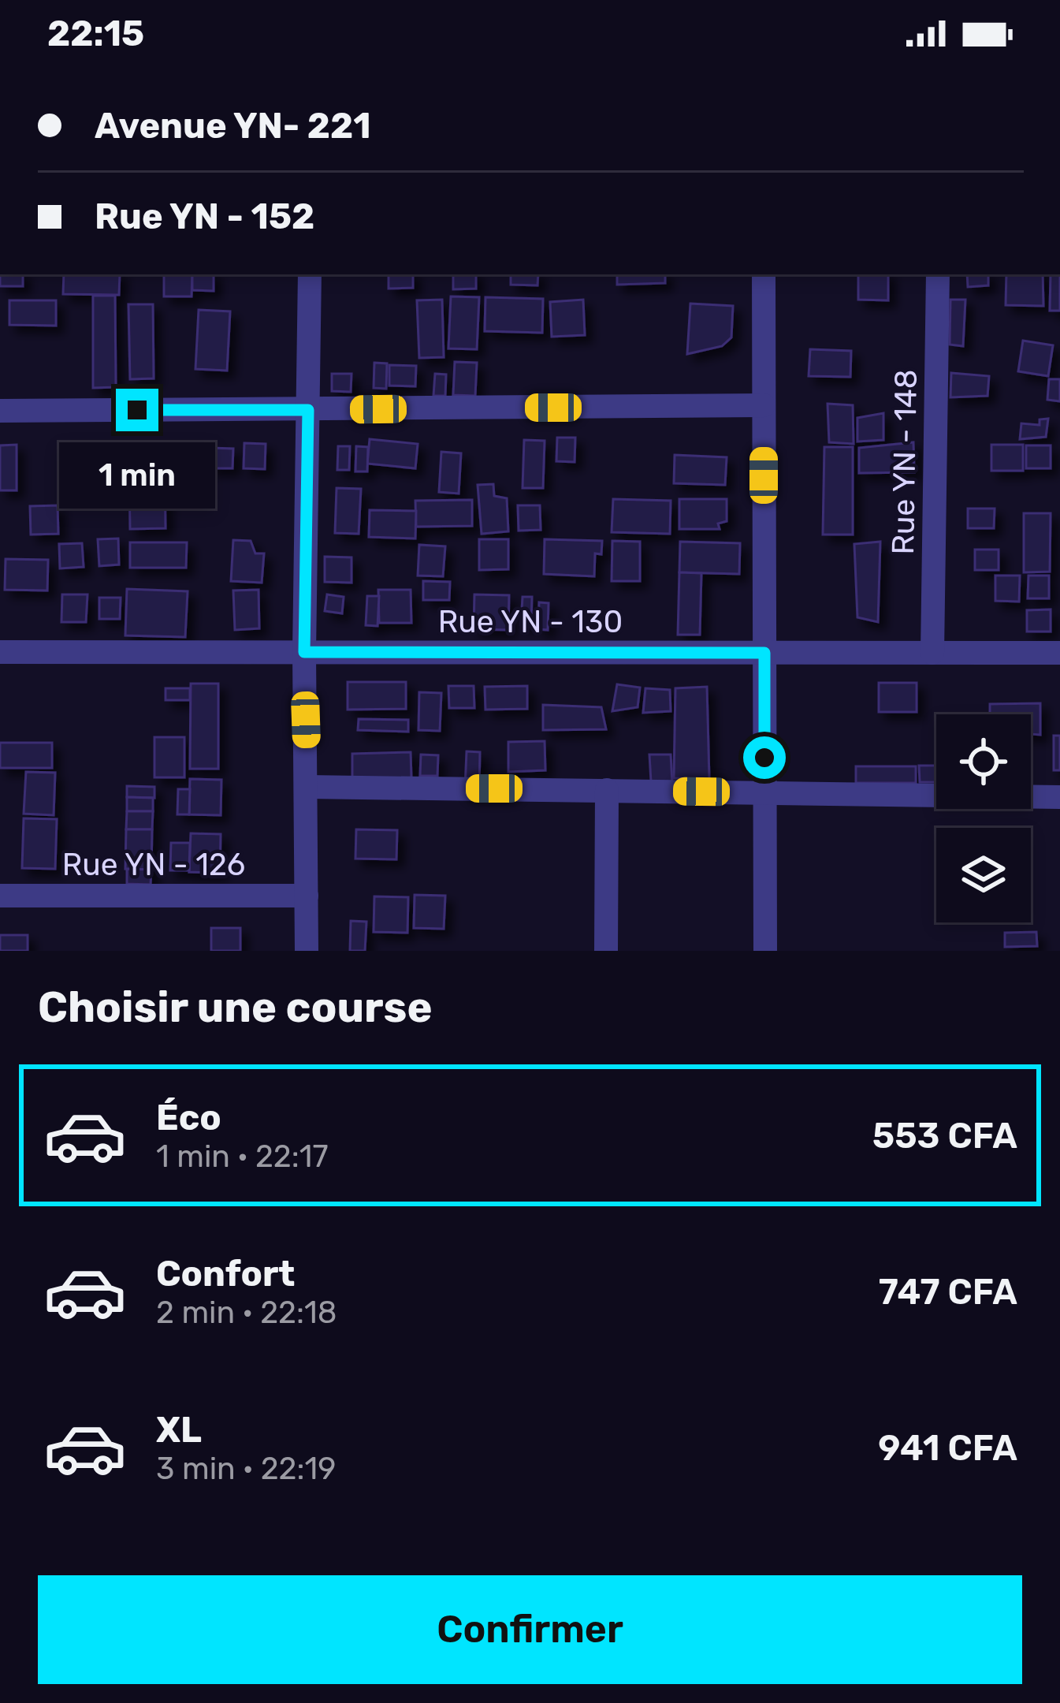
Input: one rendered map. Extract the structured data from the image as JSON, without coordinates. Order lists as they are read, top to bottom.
{
  "streets": {
    "street": ["Rue YN - 148", "Rue YN - 130", "Rue YN - 126"]
  },
  "crossings": [
    ["Rue YN - 148", "Rue YN - 130"]
  ],
  "page": {
    "status": "22:15",
    "banner": ["Avenue YN- 221", "Rue YN - 152"],
    "bubble": "1 min",
    "heading": "Choisir une course",
    "list": [
      {
        "name": "Éco",
        "note": "1 min · 22:17",
        "value": "553 CFA"
      },
      {
        "name": "Confort",
        "note": "2 min · 22:18",
        "value": "747 CFA"
      },
      {
        "name": "XL",
        "note": "3 min · 22:19",
        "value": "941 CFA"
      }
    ],
    "buttons": "Confirmer"
  }
}
